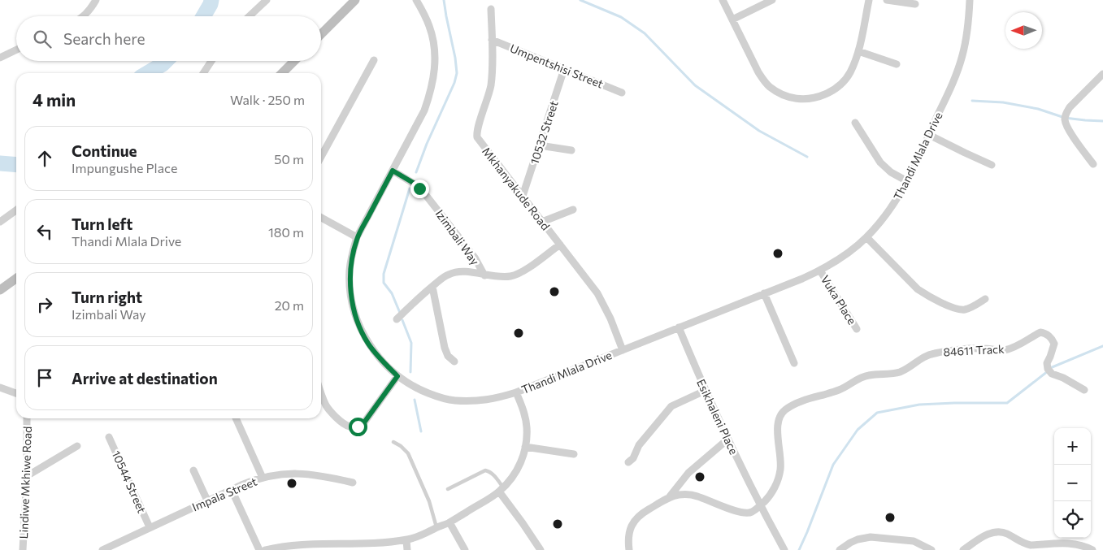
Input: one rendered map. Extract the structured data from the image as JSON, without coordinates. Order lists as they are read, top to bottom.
{
  "streets": {
    "street": [
      "Umpentshisi Street",
      "10532 Street",
      "Thandi Mlala Drive",
      "Mkhanyakude Road",
      "Izimbali Way",
      "Vuka Place",
      "84611 Track",
      "Esikhaleni Place",
      "10544 Street",
      "Lindiwe Mkhiwe Road",
      "Impala Street"
    ]
  },
  "crossings": [
    ["Umpentshisi Street", "10532 Street"],
    ["Umpentshisi Street", "Mkhanyakude Road"],
    ["10532 Street", "Mkhanyakude Road"],
    ["Thandi Mlala Drive", "Mkhanyakude Road"],
    ["Thandi Mlala Drive", "Izimbali Way"],
    ["Thandi Mlala Drive", "Vuka Place"],
    ["Thandi Mlala Drive", "Esikhaleni Place"],
    ["84611 Track", "Esikhaleni Place"],
    ["10544 Street", "Impala Street"]
  ],
  "north": "left",
  "page": {
    "search": "Search here",
    "heading": ["4 min", "Walk · 250 m"],
    "list": [
      ["Continue", "Impungushe Place", "50 m"],
      ["Turn left", "Thandi Mlala Drive", "180 m"],
      ["Turn right", "Izimbali Way", "20 m"],
      "Arrive at destination"
    ],
    "map_buttons": ["+", "−"]
  }
}
